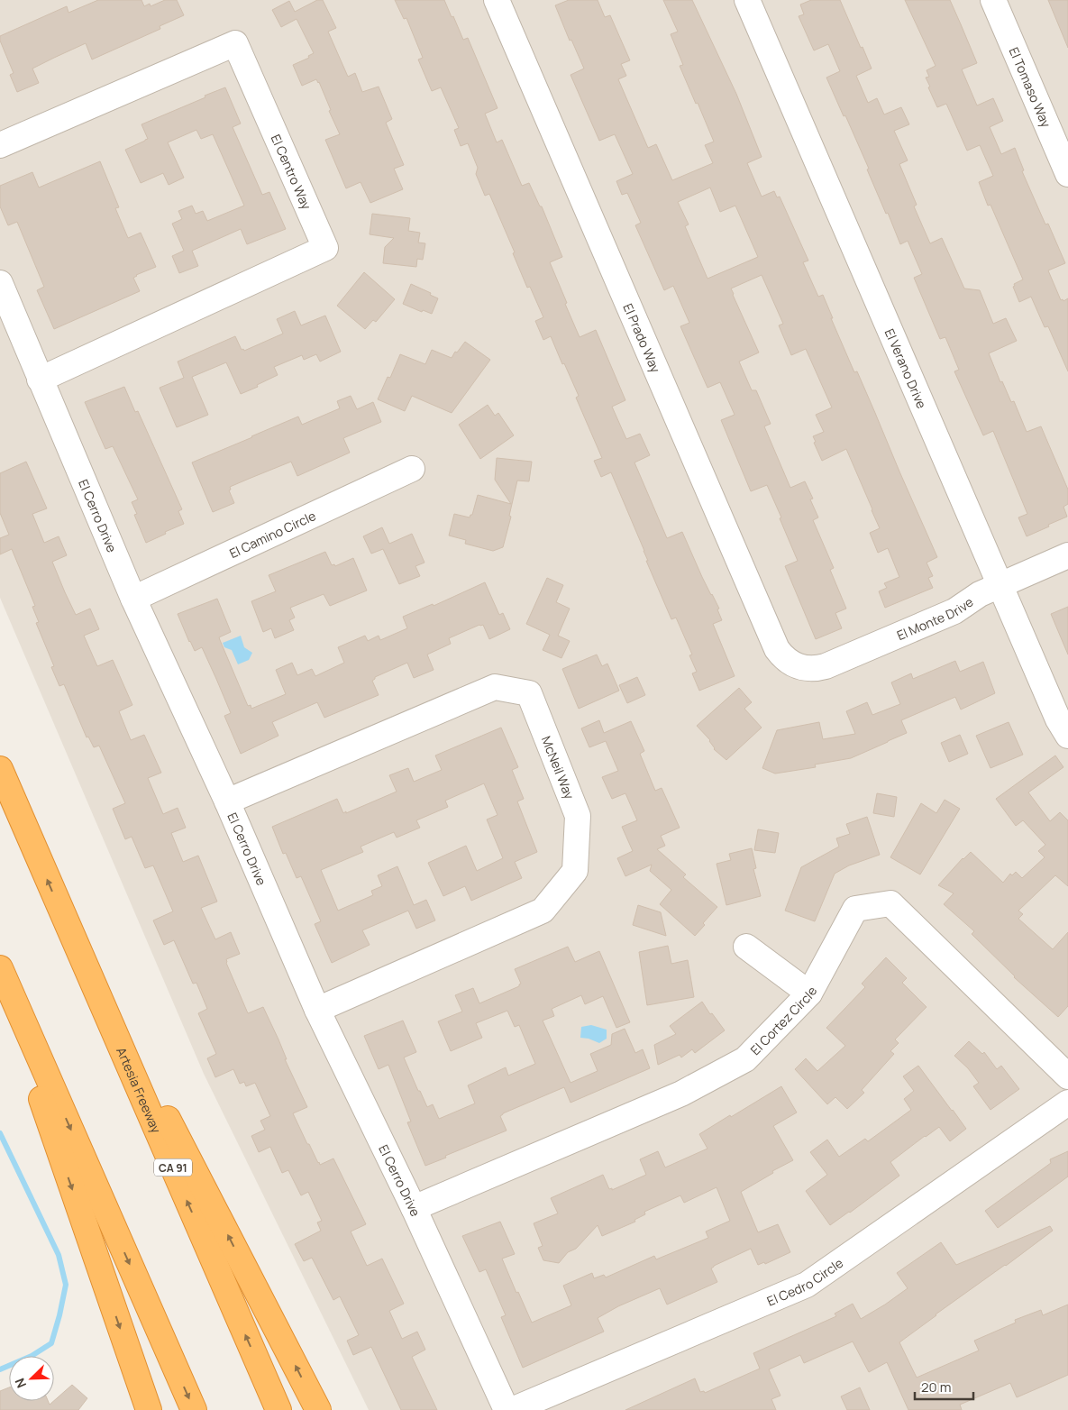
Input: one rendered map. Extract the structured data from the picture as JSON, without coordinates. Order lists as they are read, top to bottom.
{
  "streets": {
    "highway": ["Artesia Freeway", "CA 91"],
    "street": [
      "El Tomaso Way",
      "El Centro Way",
      "El Prado Way",
      "El Verano Drive",
      "El Cerro Drive",
      "El Camino Circle",
      "El Monte Drive",
      "McNeil Way",
      "El Cortez Circle",
      "El Cedro Circle"
    ]
  },
  "crossings": [
    ["El Centro Way", "El Cerro Drive"],
    ["El Prado Way", "El Monte Drive"],
    ["El Verano Drive", "El Monte Drive"],
    ["El Cerro Drive", "El Camino Circle"],
    ["El Cerro Drive", "McNeil Way"],
    ["El Cerro Drive", "El Cortez Circle"]
  ],
  "scale_bar": "20 m",
  "north": "bottom left"
}
